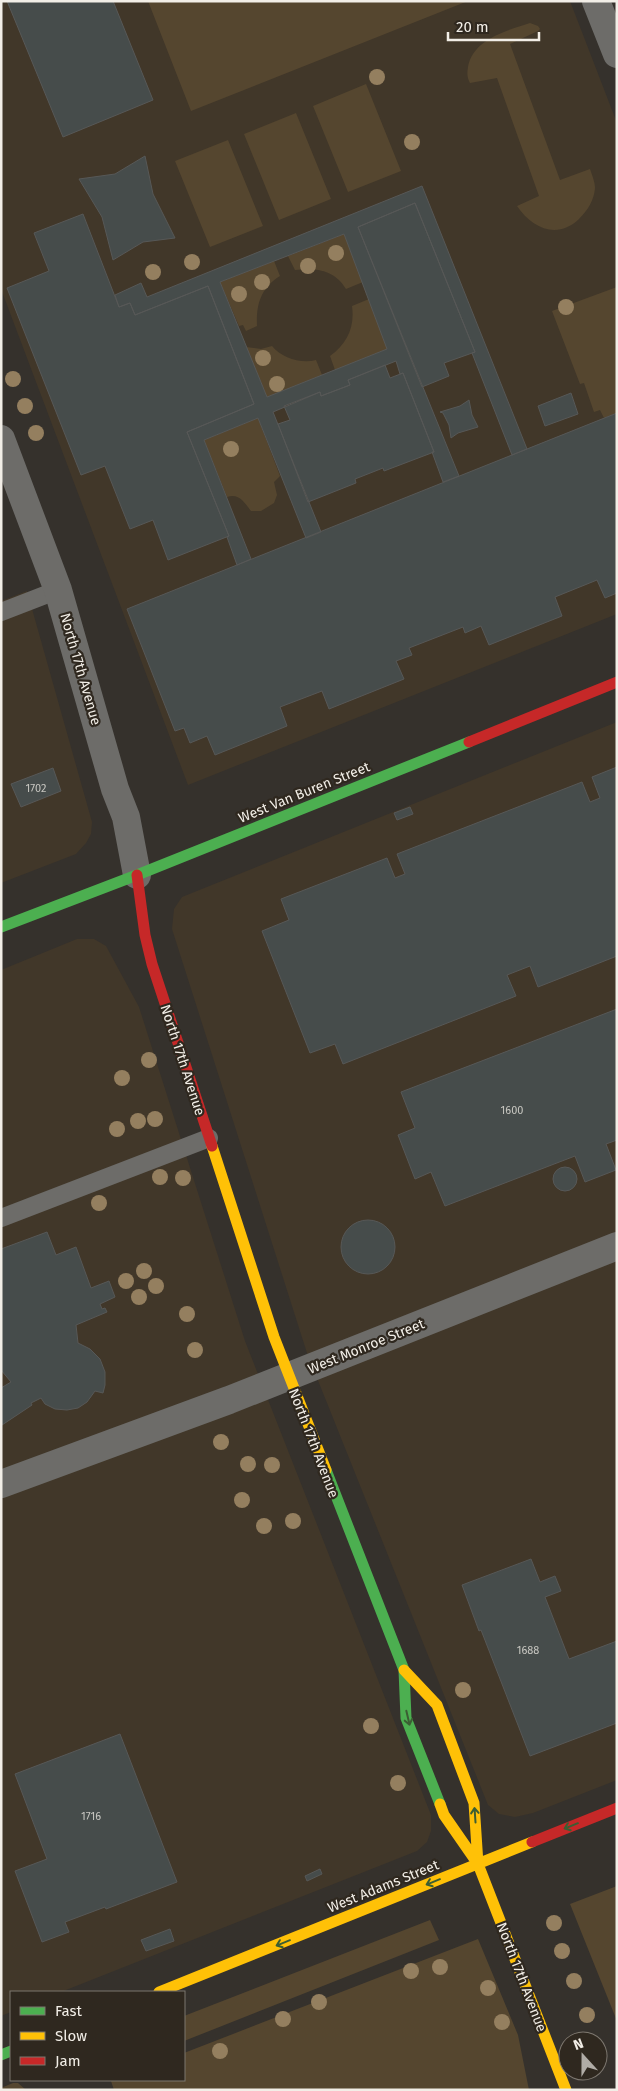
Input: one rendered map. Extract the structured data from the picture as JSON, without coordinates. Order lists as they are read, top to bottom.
{
  "streets": {
    "main road": ["North 17th Avenue", "West Van Buren Street", "West Adams Street"],
    "street": ["West Monroe Street"]
  },
  "crossings": [
    ["North 17th Avenue", "West Van Buren Street"],
    ["North 17th Avenue", "West Monroe Street"],
    ["North 17th Avenue", "West Adams Street"]
  ],
  "one_way": ["West Adams Street"],
  "house_numbers": [
    "1702",
    "1600",
    "1688",
    "1716"
  ],
  "legend": ["Fast", "Slow", "Jam"],
  "scale_bar": "20 m",
  "north": "top"
}
